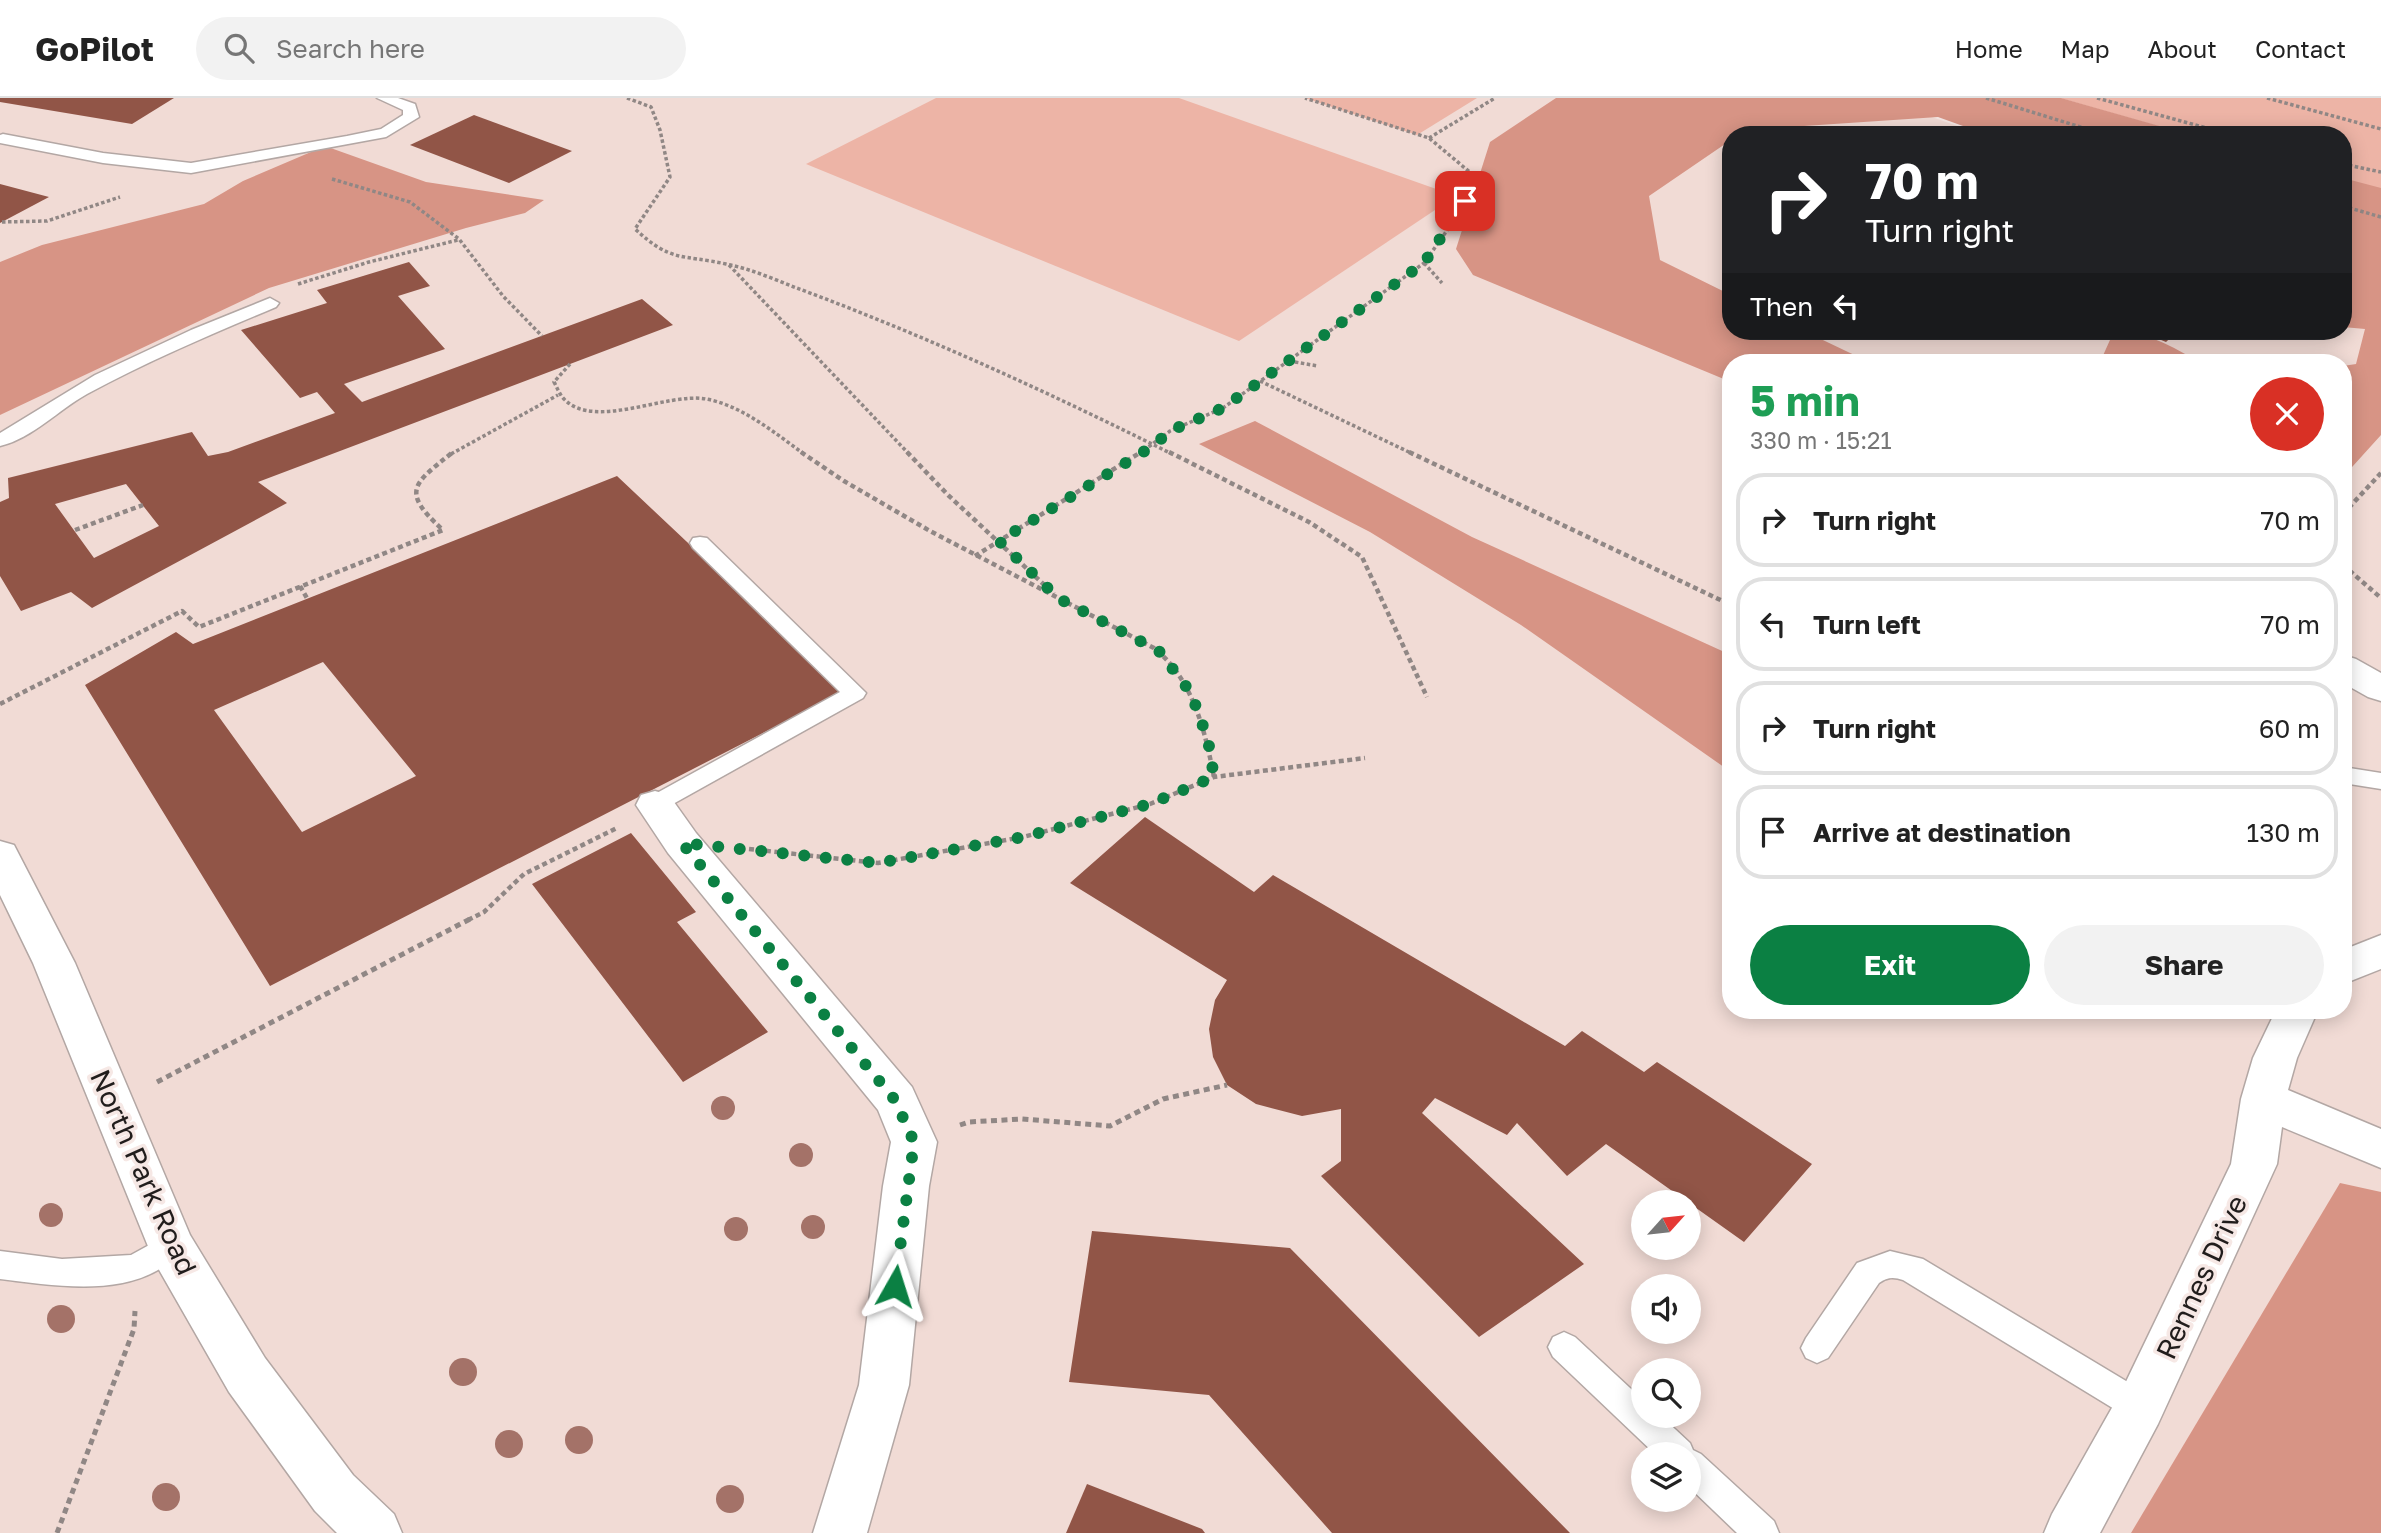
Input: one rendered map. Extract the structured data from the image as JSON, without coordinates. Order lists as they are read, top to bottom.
{
  "streets": {
    "street": ["North Park Road", "Rennes Drive"]
  },
  "north": "top right",
  "page": {
    "header": "GoPilot",
    "search": "Search here",
    "nav": [
      "Home",
      "Map",
      "About",
      "Contact"
    ],
    "turn": ["70 m", "Turn right"],
    "then": "Then",
    "heading": ["5 min", "330 m · 15:21"],
    "list": [
      {
        "name": "Turn right",
        "value": "70 m"
      },
      {
        "name": "Turn left",
        "value": "70 m"
      },
      {
        "name": "Turn right",
        "value": "60 m"
      },
      {
        "name": "Arrive at destination",
        "value": "130 m"
      }
    ],
    "buttons": ["Exit", "Share"]
  }
}
